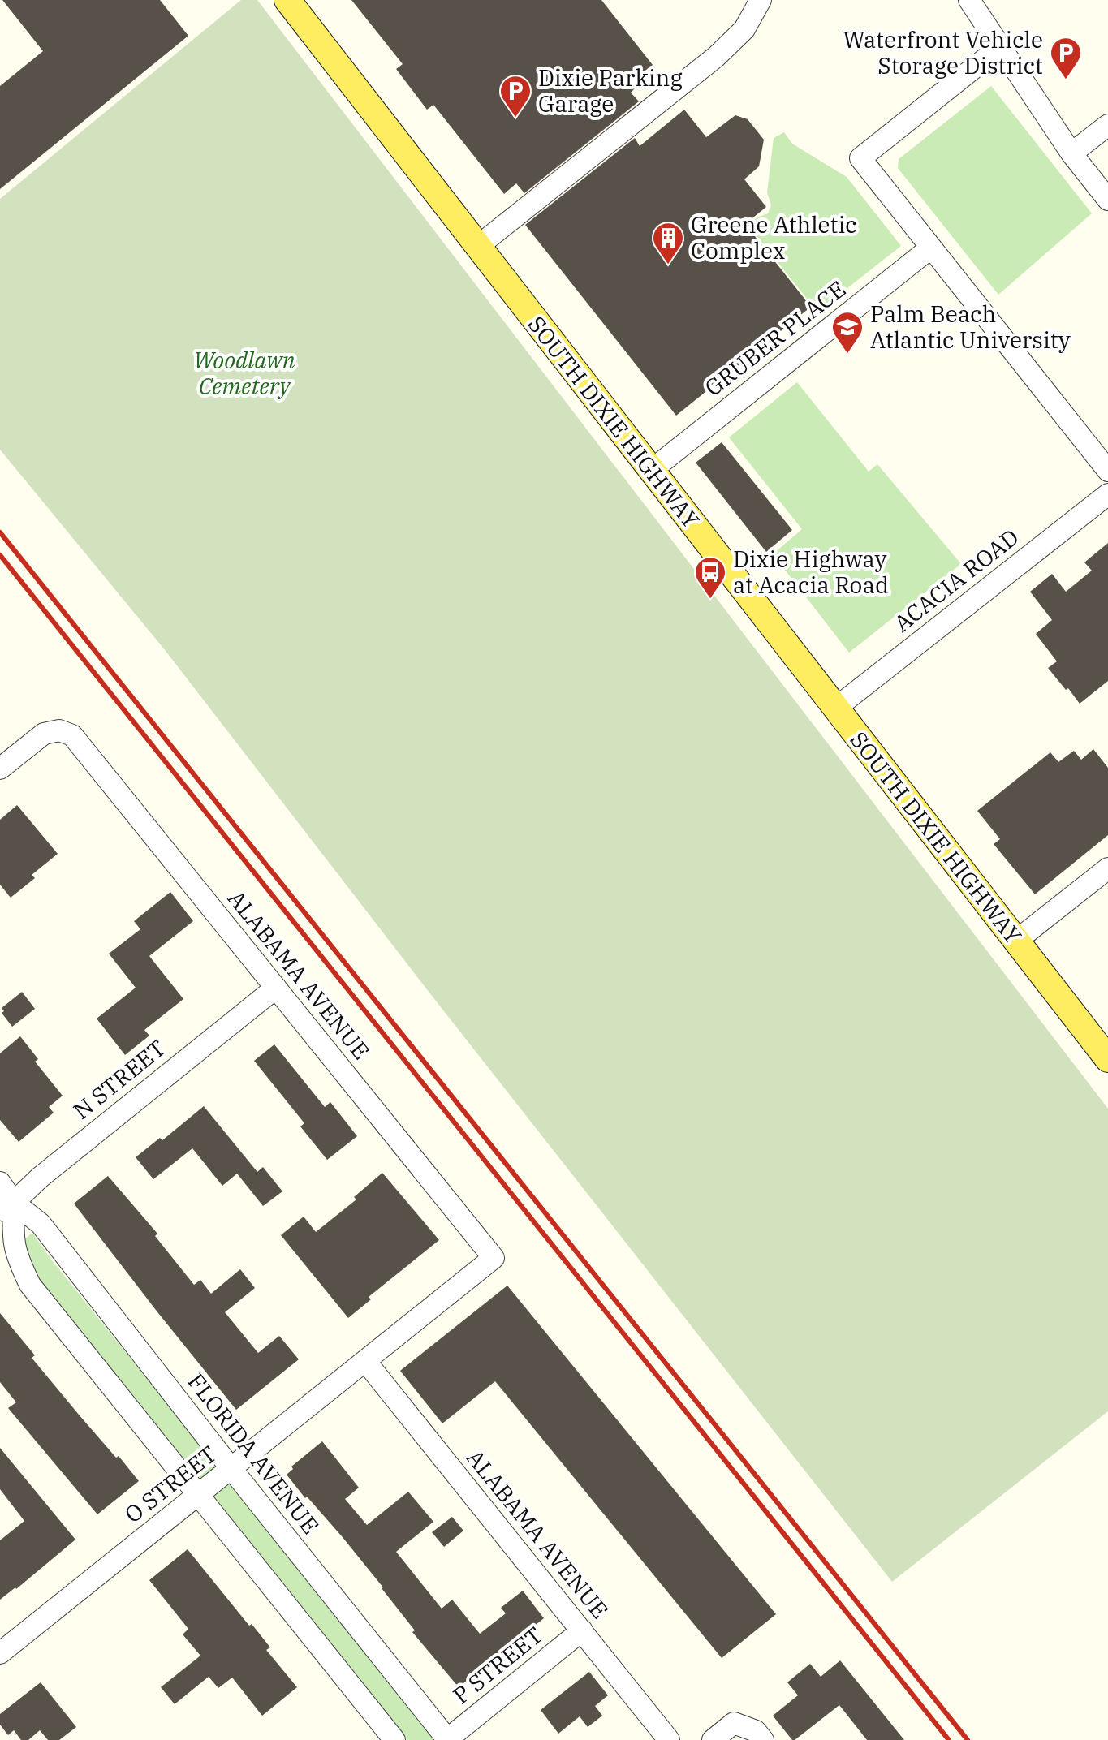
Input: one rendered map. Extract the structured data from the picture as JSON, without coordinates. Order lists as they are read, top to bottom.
{
  "streets": {
    "main road": ["SOUTH DIXIE HIGHWAY"],
    "street": [
      "GRUBER PLACE",
      "ACACIA ROAD",
      "ALABAMA AVENUE",
      "N STREET",
      "FLORIDA AVENUE",
      "O STREET",
      "P STREET"
    ]
  },
  "crossings": [
    ["GRUBER PLACE", "SOUTH DIXIE HIGHWAY"],
    ["SOUTH DIXIE HIGHWAY", "ACACIA ROAD"],
    ["ALABAMA AVENUE", "N STREET"],
    ["ALABAMA AVENUE", "O STREET"],
    ["ALABAMA AVENUE", "P STREET"],
    ["N STREET", "FLORIDA AVENUE"],
    ["FLORIDA AVENUE", "O STREET"],
    ["FLORIDA AVENUE", "P STREET"]
  ],
  "parks": ["Woodlawn Cemetery"],
  "places": {
    "parking": ["Waterfront Vehicle Storage District", "Dixie Parking Garage"],
    "building": ["Greene Athletic Complex"],
    "school or university": ["Palm Beach Atlantic University"],
    "bus stop": ["Dixie Highway at Acacia Road"]
  }
}
